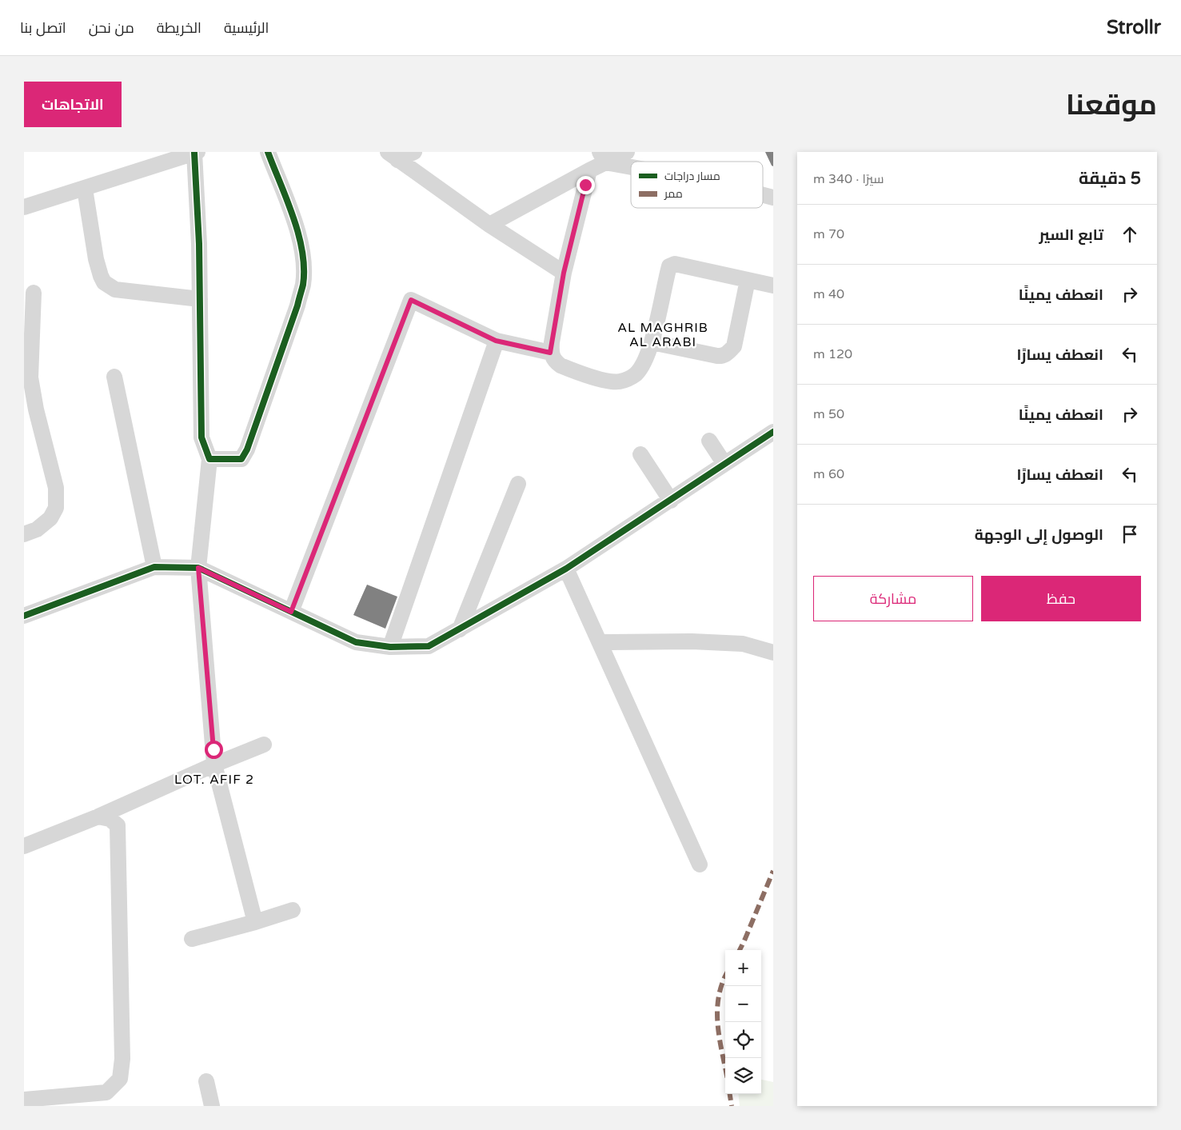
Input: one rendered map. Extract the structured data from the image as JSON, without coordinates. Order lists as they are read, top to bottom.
{
  "districts": ["AL MAGHRIB AL ARABI", "LOT. AFIF 2"],
  "legend": ["مسار دراجات", "ممر"],
  "page": {
    "header": "Strollr",
    "nav": [
      "الرئيسية",
      "الخريطة",
      "من نحن",
      "اتصل بنا"
    ],
    "title": "موقعنا",
    "buttons": [
      "الاتجاهات",
      ["حفظ", "مشاركة"]
    ],
    "heading": ["5 دقيقة", "سيرًا · 340 m"],
    "list": [
      ["تابع السير", "70 m"],
      ["انعطف يمينًا", "40 m"],
      ["انعطف يسارًا", "120 m"],
      ["انعطف يمينًا", "50 m"],
      ["انعطف يسارًا", "60 m"],
      "الوصول إلى الوجهة"
    ],
    "map_buttons": ["+", "−"]
  }
}
